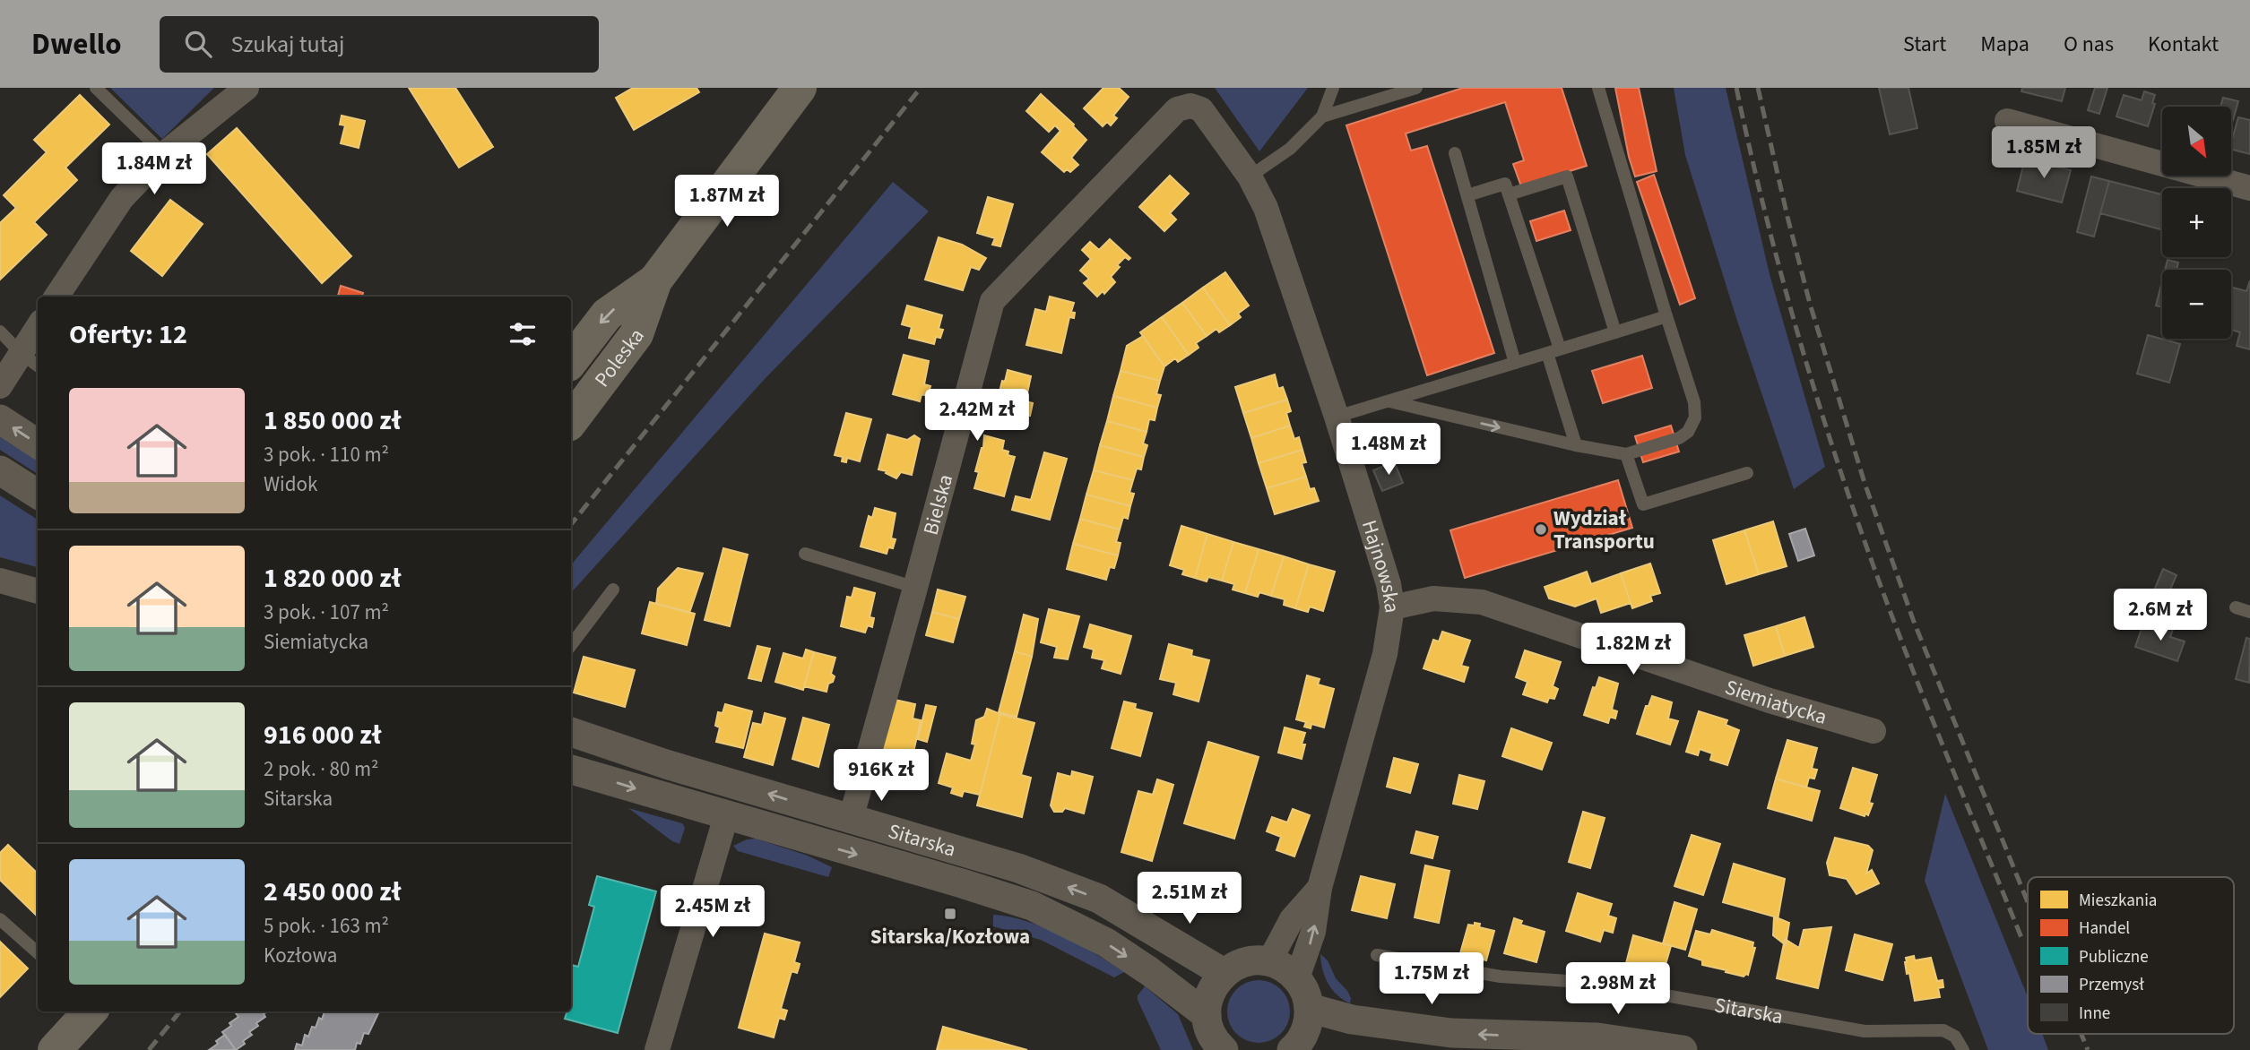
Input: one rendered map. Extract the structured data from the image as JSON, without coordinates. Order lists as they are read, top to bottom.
{
  "streets": {
    "main road": ["Poleska"],
    "street": [
      "Bielska",
      "Hajnowska",
      "Siemiatycka",
      "Sitarska"
    ]
  },
  "crossings": [
    ["Bielska", "Hajnowska"],
    ["Bielska", "Sitarska"],
    ["Hajnowska", "Siemiatycka"]
  ],
  "places": {
    "other": ["Wydział Transportu"],
    "transit": ["Sitarska/Kozłowa"]
  },
  "legend": [
    "Mieszkania",
    "Handel",
    "Publiczne",
    "Przemysł",
    "Inne"
  ],
  "north": "bottom right",
  "page": {
    "header": "Dwello",
    "search": "Szukaj tutaj",
    "nav": [
      "Start",
      "Mapa",
      "O nas",
      "Kontakt"
    ],
    "map_buttons": ["+", "−"],
    "price": [
      "1.85M zł",
      "1.84M zł",
      "1.87M zł",
      "2.42M zł",
      "1.48M zł",
      "2.6M zł",
      "1.82M zł",
      "916K zł",
      "2.51M zł",
      "2.45M zł",
      "1.75M zł",
      "2.98M zł"
    ],
    "heading": "Oferty: 12",
    "list": [
      {
        "name": "1 850 000 zł",
        "note": "3 pok. · 110 m² · Widok"
      },
      {
        "name": "1 820 000 zł",
        "note": "3 pok. · 107 m² · Siemiatycka"
      },
      {
        "name": "916 000 zł",
        "note": "2 pok. · 80 m² · Sitarska"
      },
      {
        "name": "2 450 000 zł",
        "note": "5 pok. · 163 m² · Kozłowa"
      }
    ]
  }
}
